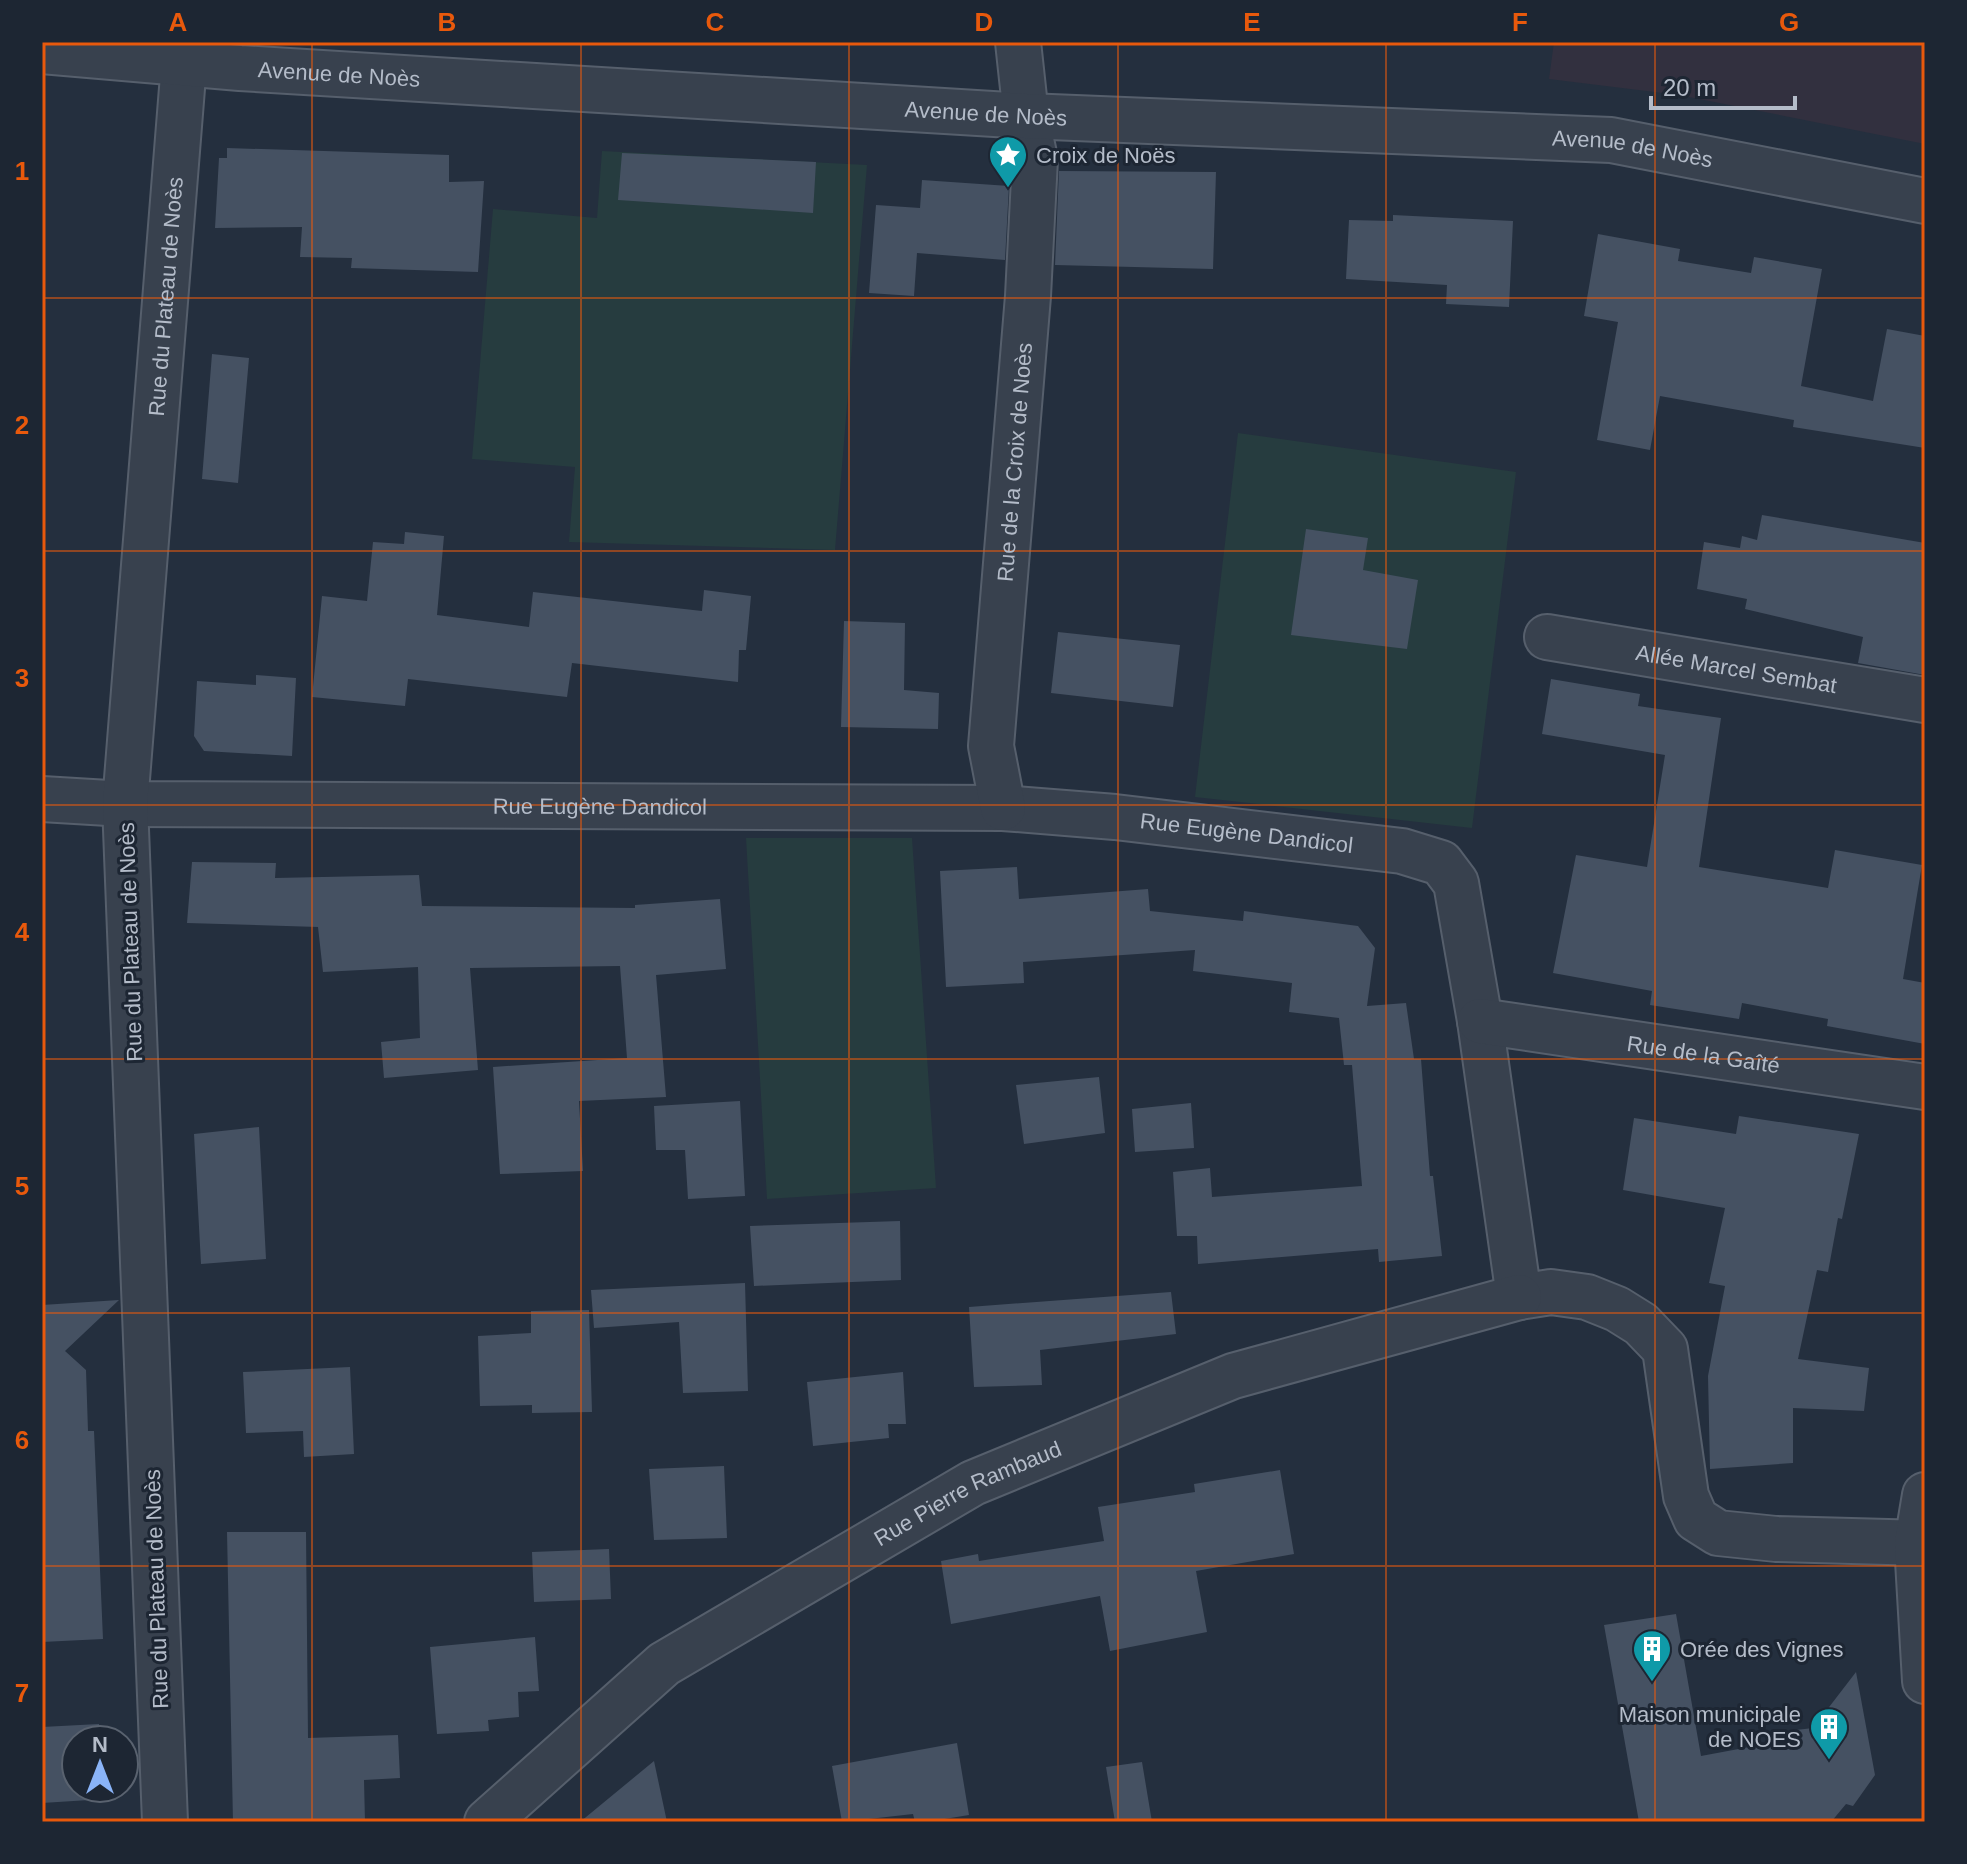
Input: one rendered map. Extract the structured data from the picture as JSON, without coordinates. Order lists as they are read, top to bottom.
{
  "streets": {
    "street": [
      "Avenue de Noès",
      "Rue du Plateau de Noès",
      "Rue de la Croix de Noès",
      "Allée Marcel Sembat",
      "Rue Eugène Dandicol",
      "Rue de la Gaîté",
      "Rue Pierre Rambaud"
    ]
  },
  "crossings": [
    ["Avenue de Noès", "Rue du Plateau de Noès"],
    ["Avenue de Noès", "Rue de la Croix de Noès"],
    ["Rue du Plateau de Noès", "Rue Eugène Dandicol"],
    ["Rue de la Croix de Noès", "Rue Eugène Dandicol"],
    ["Rue Eugène Dandicol", "Rue de la Gaîté"],
    ["Rue Eugène Dandicol", "Rue Pierre Rambaud"]
  ],
  "places": {
    "place": ["Croix de Noës"],
    "building": ["Orée des Vignes", "Maison municipale de NOES"]
  },
  "scale_bar": "20 m",
  "north": "top",
  "grid": {
    "columns": [
      "A",
      "B",
      "C",
      "D",
      "E",
      "F",
      "G"
    ],
    "rows": [
      "1",
      "2",
      "3",
      "4",
      "5",
      "6",
      "7"
    ]
  }
}
